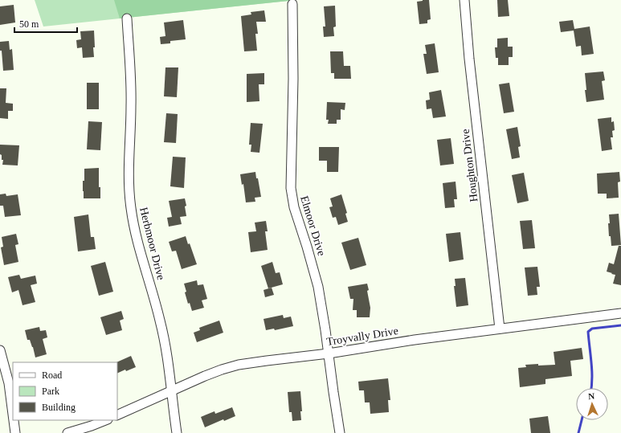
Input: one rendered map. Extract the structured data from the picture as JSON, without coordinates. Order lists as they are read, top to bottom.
{
  "streets": {
    "street": [
      "Houghton Drive",
      "Elmoor Drive",
      "Herbmoor Drive",
      "Troyvally Drive"
    ]
  },
  "crossings": [
    ["Houghton Drive", "Troyvally Drive"],
    ["Elmoor Drive", "Troyvally Drive"],
    ["Herbmoor Drive", "Troyvally Drive"]
  ],
  "legend": ["Road", "Park", "Building"],
  "scale_bar": "50 m",
  "north": "top"
}
